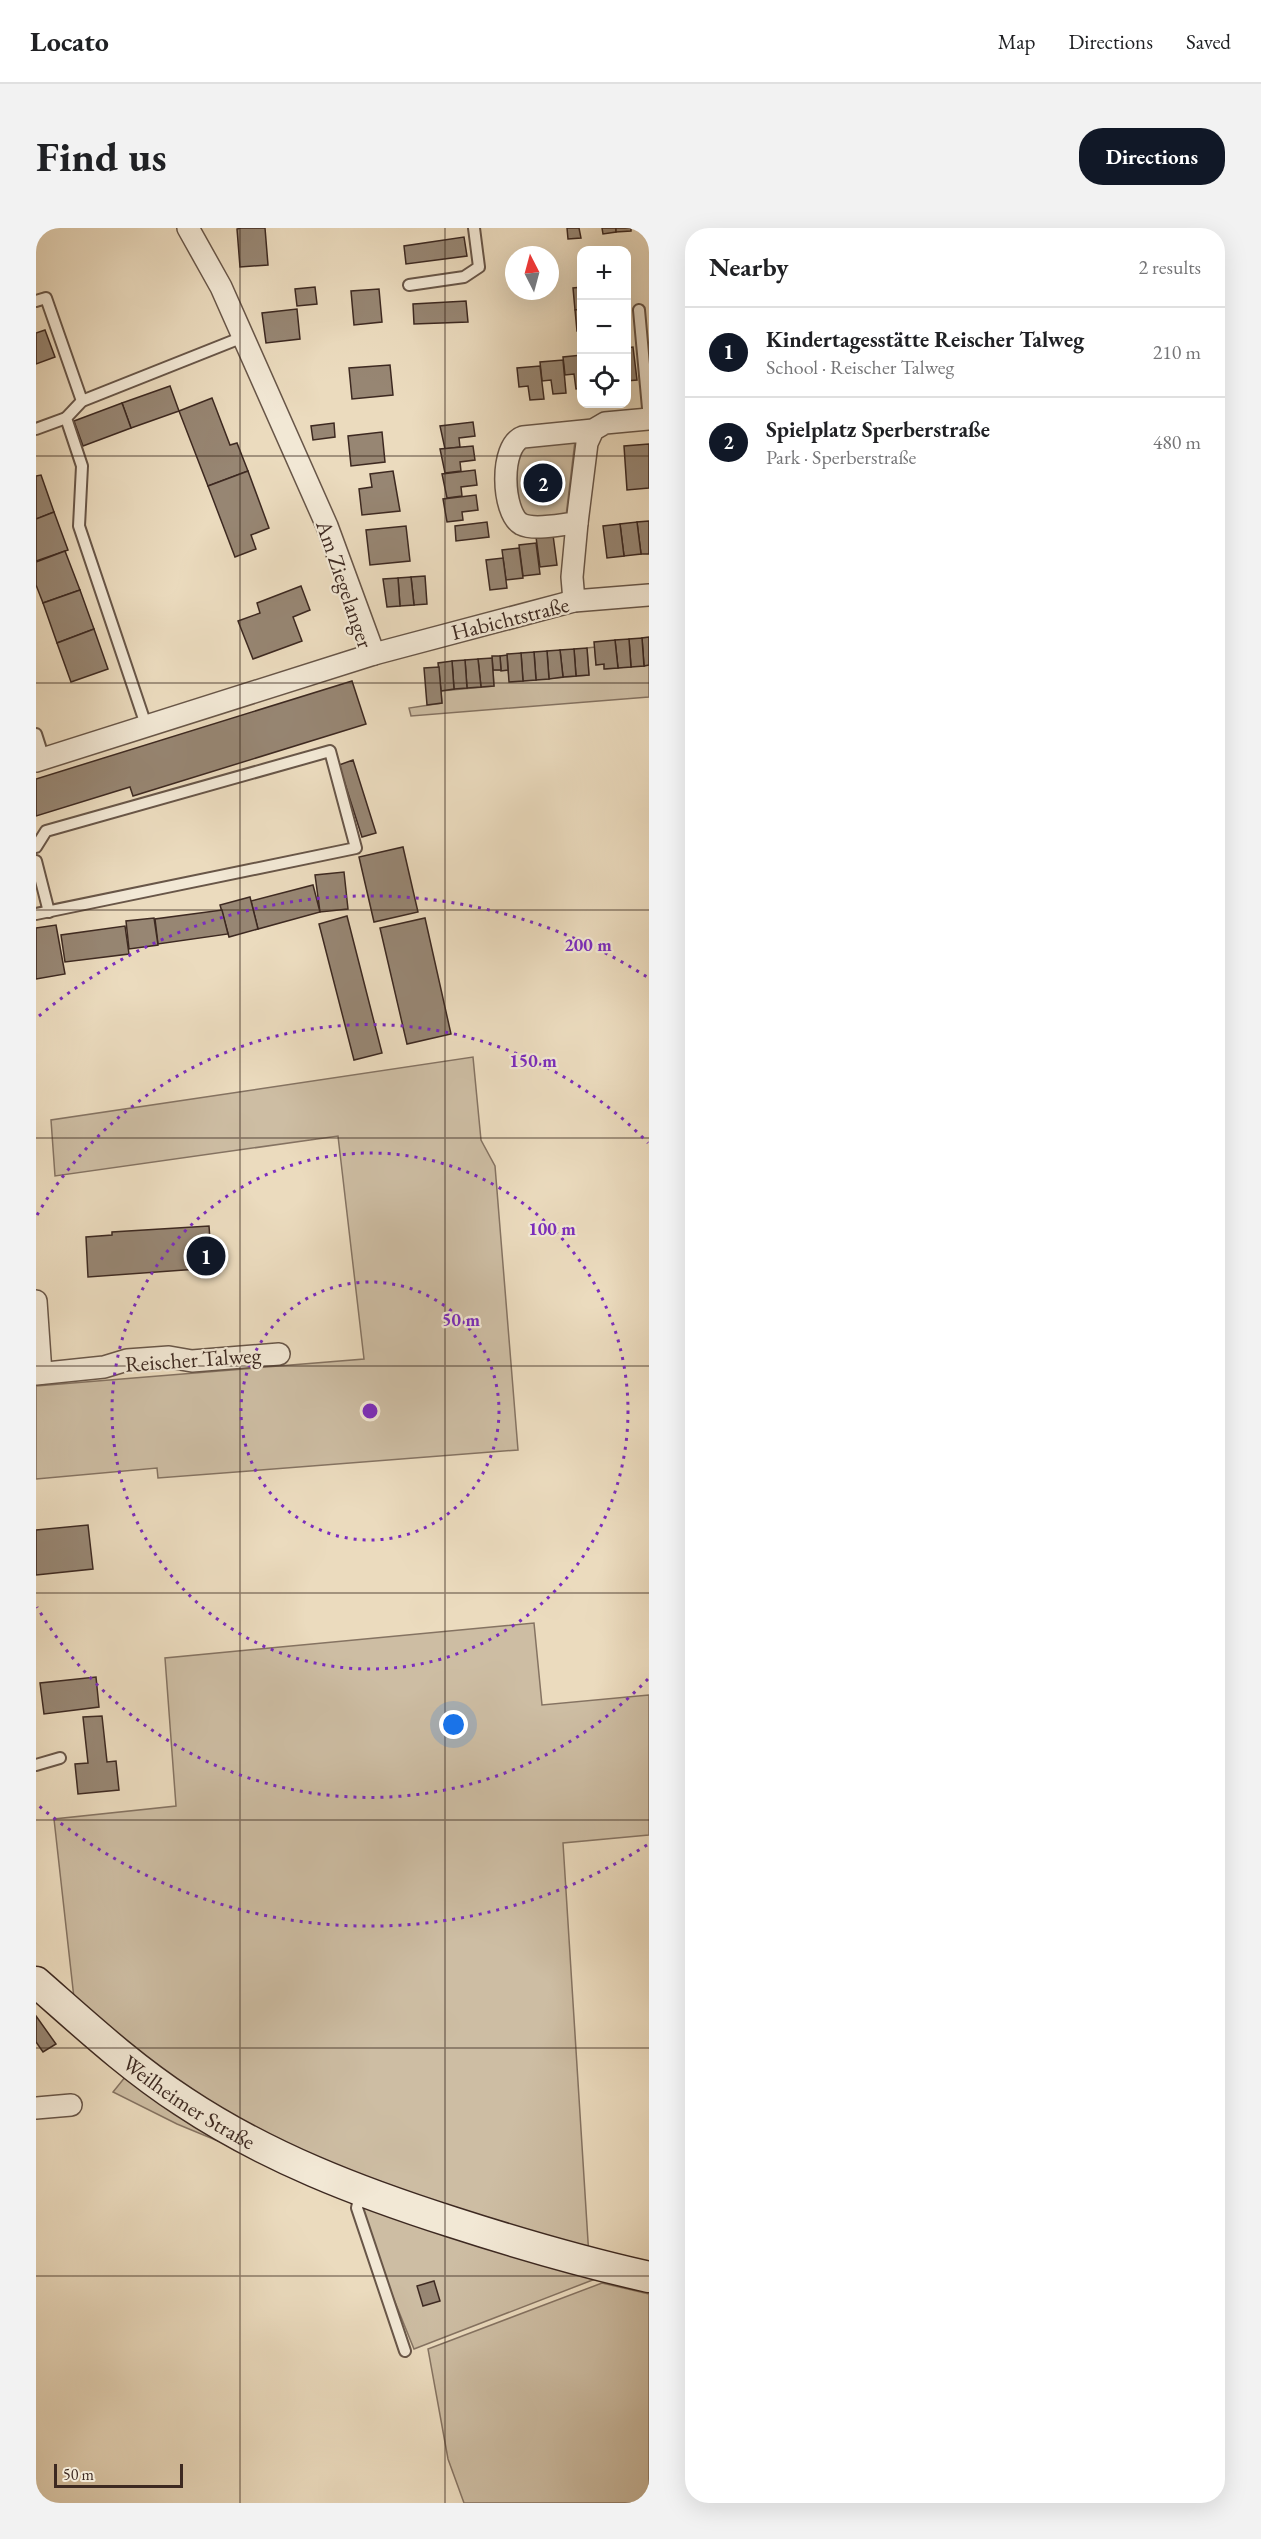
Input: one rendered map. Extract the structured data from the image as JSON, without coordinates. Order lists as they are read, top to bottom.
{
  "streets": {
    "street": [
      "Am Ziegelanger",
      "Habichtstraße",
      "Reischer Talweg",
      "Weilheimer Straße"
    ]
  },
  "crossings": [
    ["Am Ziegelanger", "Habichtstraße"]
  ],
  "scale_bar": "50 m",
  "north": "top",
  "page": {
    "header": "Locato",
    "nav": ["Map", "Directions", "Saved"],
    "buttons": "Directions",
    "title": "Find us",
    "heading": ["Nearby", "2 results"],
    "map_buttons": ["+", "−"],
    "list": [
      {
        "mark": "1",
        "name": "Kindertagesstätte Reischer Talweg",
        "note": "School · Reischer Talweg",
        "value": "210 m"
      },
      {
        "mark": "2",
        "name": "Spielplatz Sperberstraße",
        "note": "Park · Sperberstraße",
        "value": "480 m"
      }
    ],
    "pins": ["2", "1"],
    "scale": "50 m"
  },
  "rings": [
    "200 m",
    "150 m",
    "100 m",
    "50 m"
  ]
}
